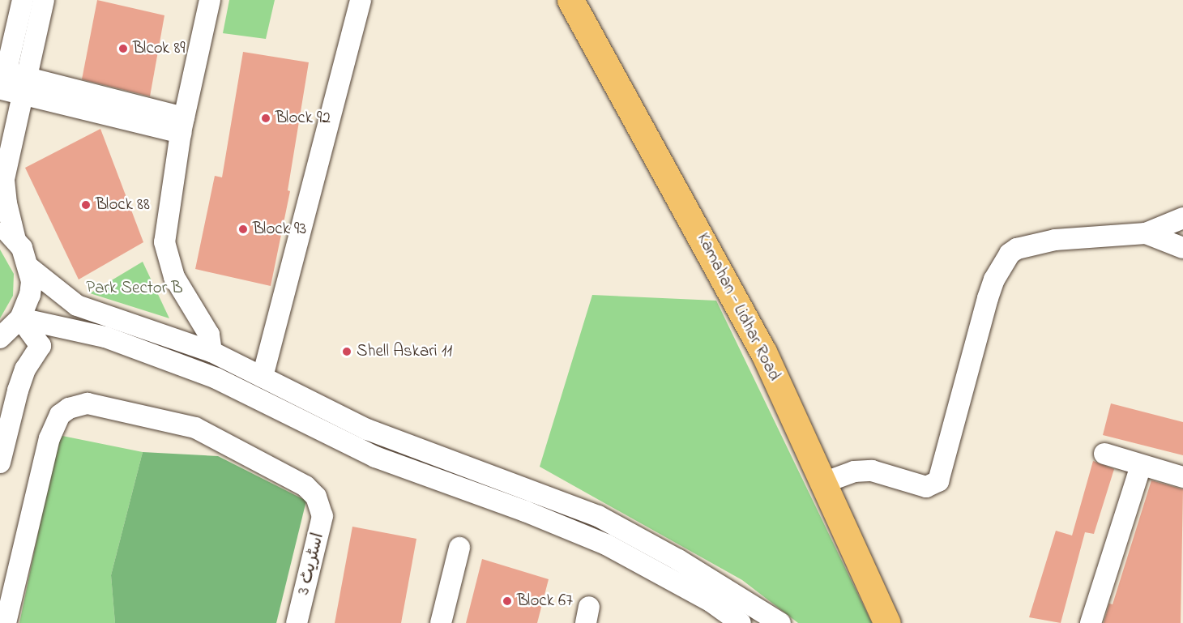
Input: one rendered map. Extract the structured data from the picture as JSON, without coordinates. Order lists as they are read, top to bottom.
{
  "streets": {
    "main road": ["Kamahan - Lidhar Road"],
    "street": ["اسٹریٹ 3"]
  },
  "parks": ["Park Sector B"],
  "places": [
    "Blcok 89",
    "Block 92",
    "Block 88",
    "Block 93",
    "Shell Askari 11",
    "Block 67"
  ]
}
